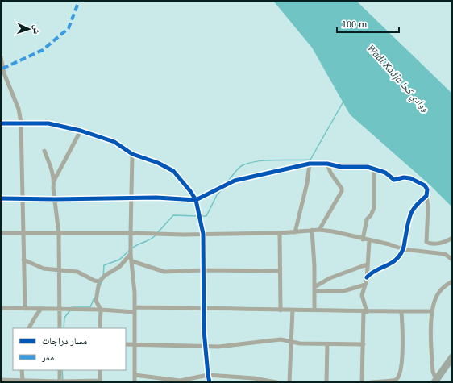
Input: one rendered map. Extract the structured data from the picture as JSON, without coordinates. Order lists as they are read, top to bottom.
{
  "water": ["Wadi Kadja ووادي كجا"],
  "legend": ["مسار دراجات", "ممر"],
  "scale_bar": "100 m",
  "north": "right"
}
